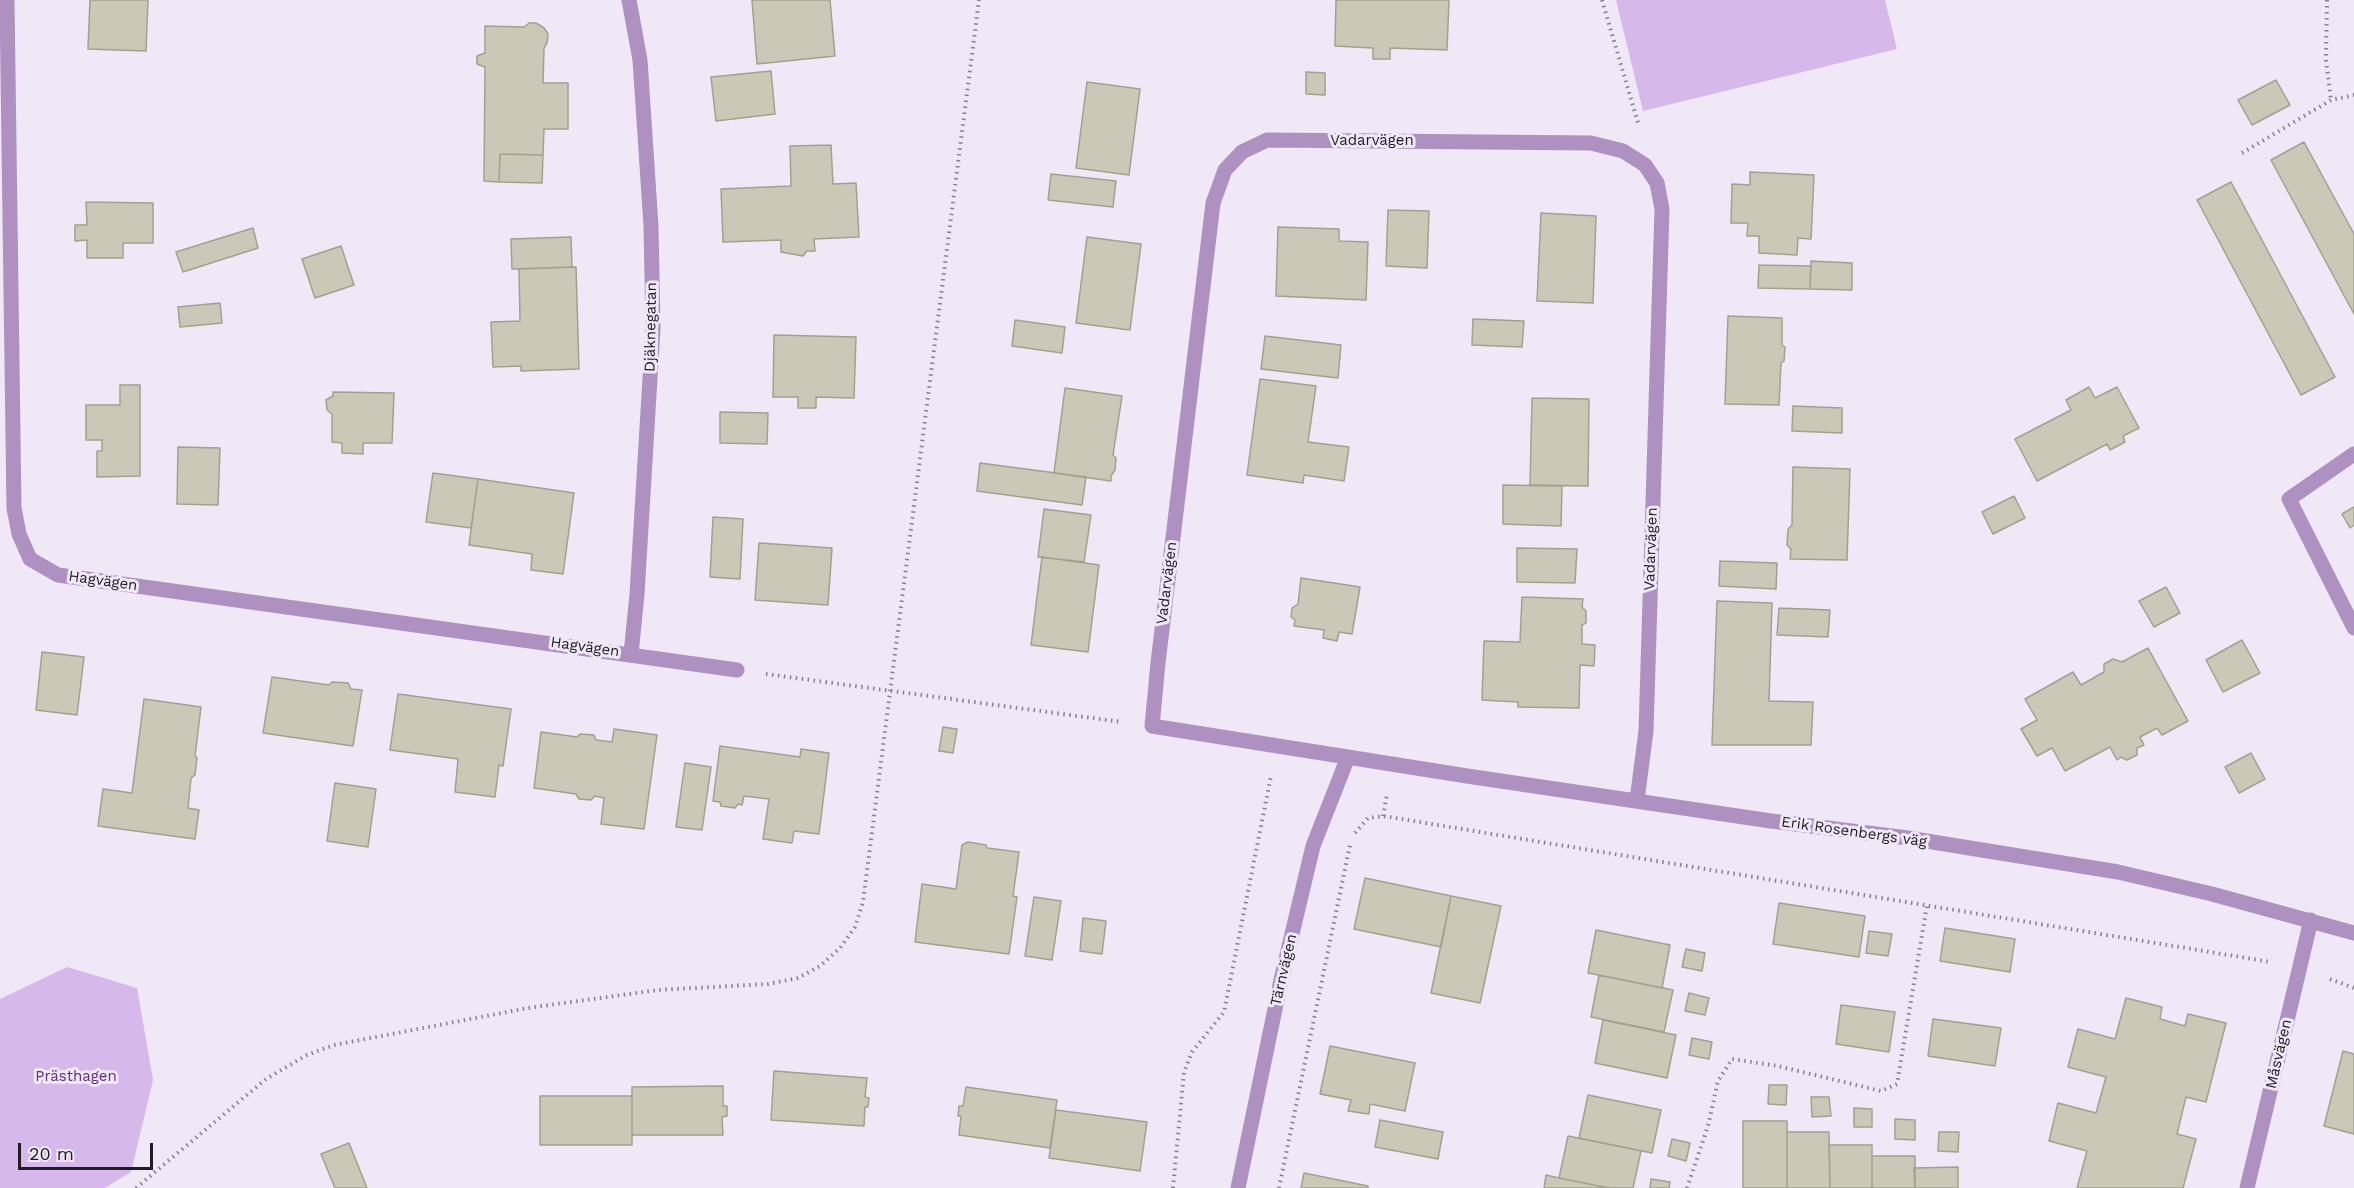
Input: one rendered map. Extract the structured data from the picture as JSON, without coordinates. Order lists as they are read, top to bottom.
{
  "streets": {
    "street": [
      "Vadarvägen",
      "Djäknegatan",
      "Hagvägen",
      "Erik Rosenbergs väg",
      "Tärnvägen",
      "Måsvägen"
    ]
  },
  "crossings": [
    ["Vadarvägen", "Erik Rosenbergs väg"],
    ["Djäknegatan", "Hagvägen"],
    ["Erik Rosenbergs väg", "Tärnvägen"],
    ["Erik Rosenbergs väg", "Måsvägen"]
  ],
  "parks": ["Prästhagen"],
  "scale_bar": "20 m"
}
